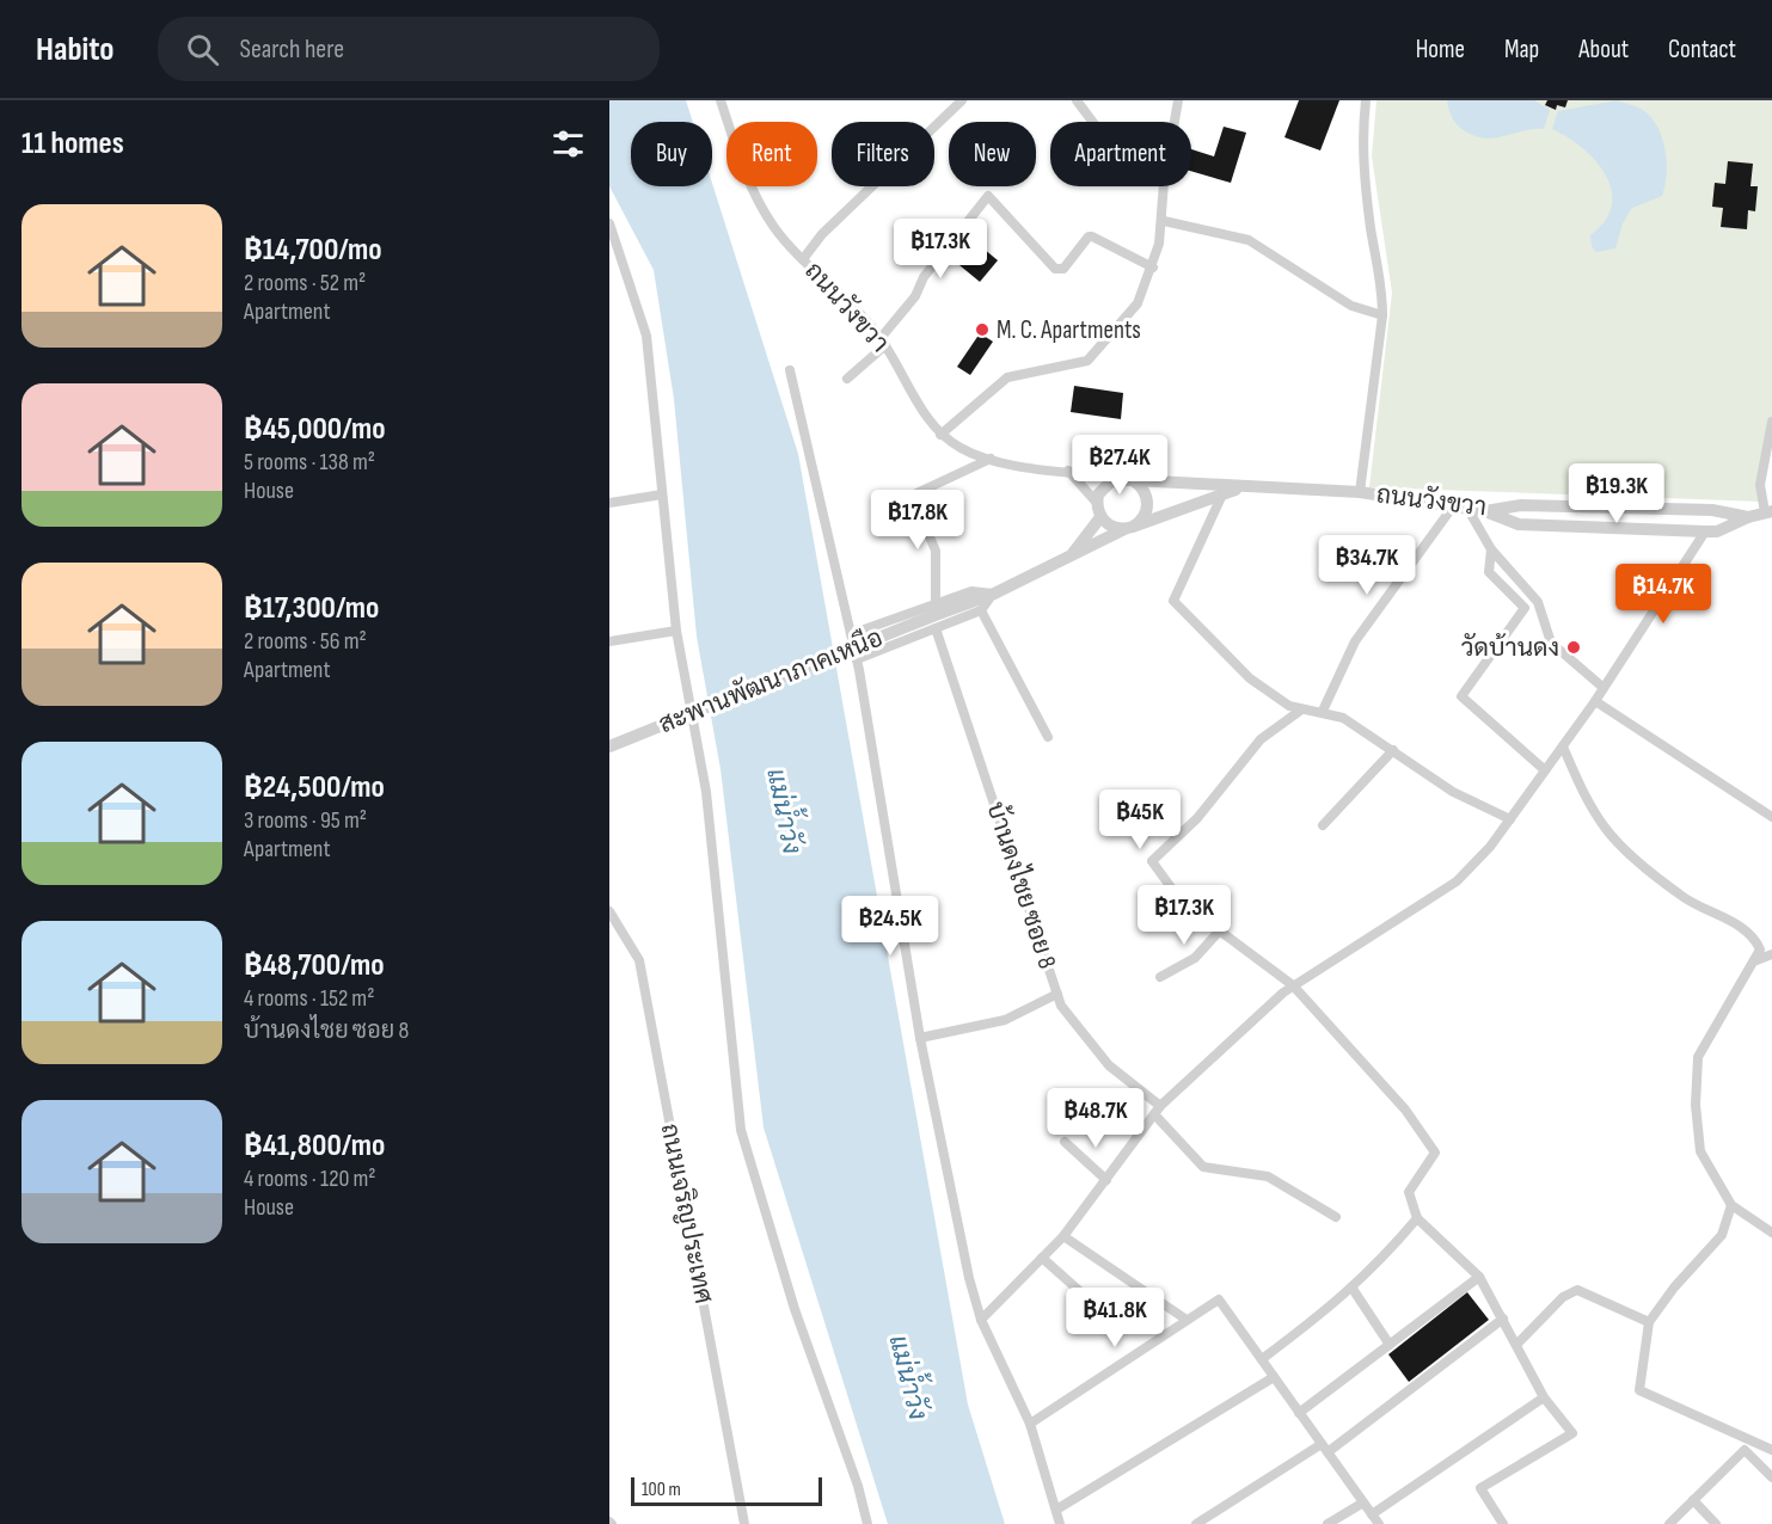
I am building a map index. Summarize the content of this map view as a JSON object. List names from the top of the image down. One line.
{"streets":{"street":["ถนนวังขวา","สะพานพัฒนาภาคเหนือ","บ้านดงไชย ซอย 8","ถนนเจริญประเทศ"]},"crossings":[["ถนนวังขวา","สะพานพัฒนาภาคเหนือ"],["สะพานพัฒนาภาคเหนือ","บ้านดงไชย ซอย 8"]],"water":["แม่น้ำวัง"],"places":["M. C. Apartments","วัดบ้านดง"],"scale_bar":"100 m","page":{"header":"Habito","search":"Search here","nav":["Home","Map","About","Contact"],"heading":"11 homes","chip":["Buy","Rent","Filters","New","Apartment"],"list":[{"name":"฿14,700/mo","note":"2 rooms · 52 m² · Apartment"},{"name":"฿45,000/mo","note":"5 rooms · 138 m² · House"},{"name":"฿17,300/mo","note":"2 rooms · 56 m² · Apartment"},{"name":"฿24,500/mo","note":"3 rooms · 95 m² · Apartment"},{"name":"฿48,700/mo","note":"4 rooms · 152 m² · บ้านดงไชย ซอย 8"},{"name":"฿41,800/mo","note":"4 rooms · 120 m² · House"}],"price":["฿17.3K","฿27.4K","฿19.3K","฿17.8K","฿34.7K","฿14.7K","฿45K","฿17.3K","฿24.5K","฿48.7K","฿41.8K"],"scale":"100 m"}}
